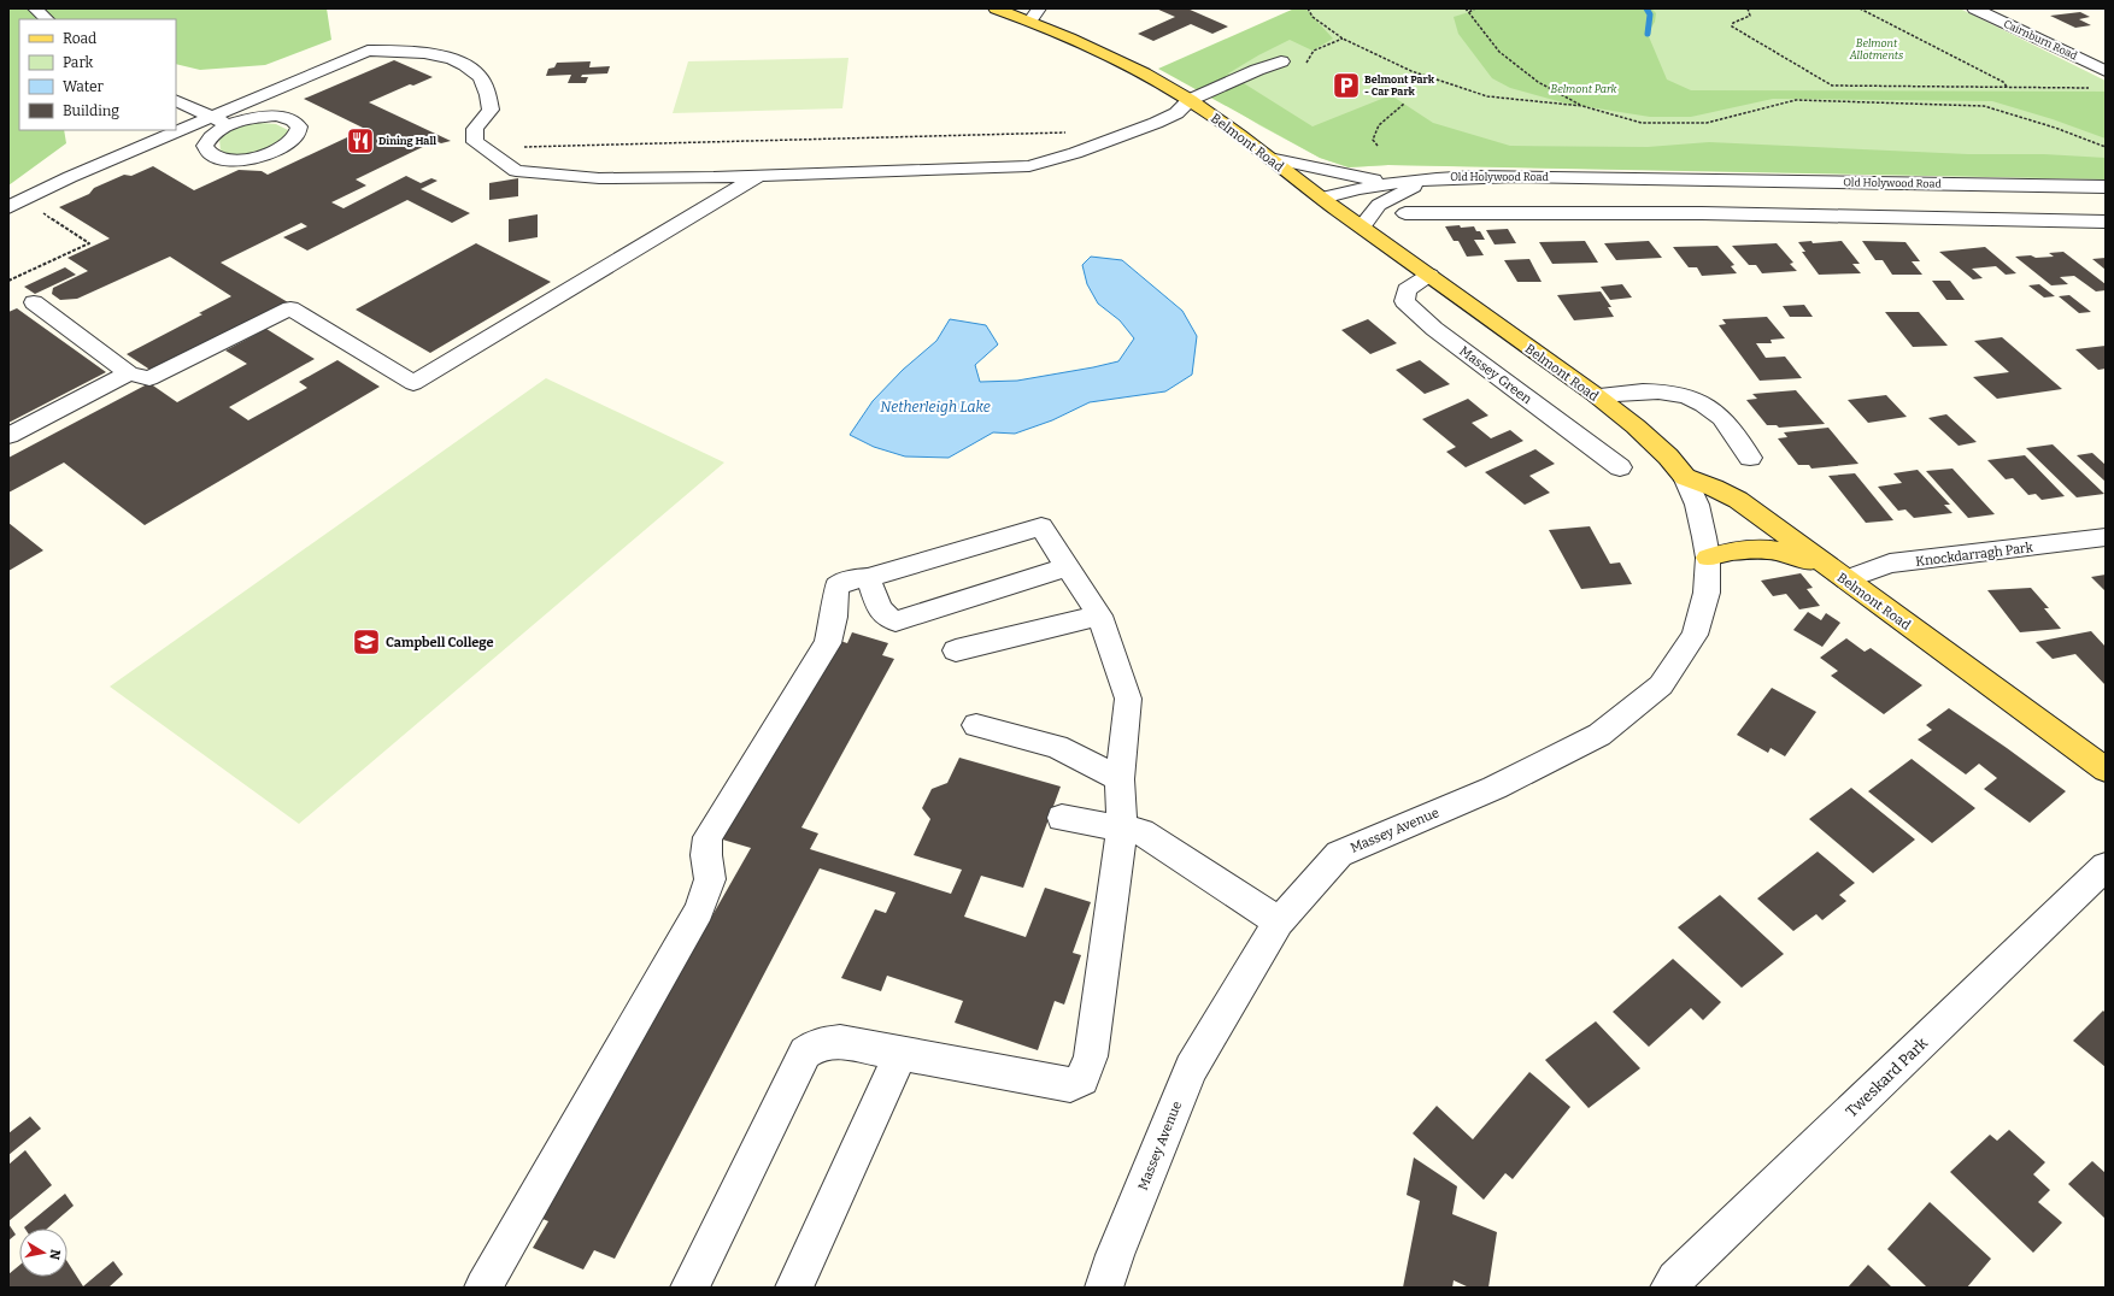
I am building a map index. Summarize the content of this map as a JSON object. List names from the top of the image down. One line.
{"streets":{"main road":["Belmont Road"],"street":["Cairnburn Road","Old Holywood Road","Massey Green","Knockdarragh Park","Massey Avenue","Tweskard Park"]},"crossings":[["Belmont Road","Old Holywood Road"],["Belmont Road","Massey Green"],["Belmont Road","Knockdarragh Park"],["Belmont Road","Massey Avenue"]],"water":["Netherleigh Lake"],"parks":["Belmont Allotments","Belmont Park"],"places":{"parking":["Belmont Park - Car Park"],"restaurant":["Dining Hall"],"school or university":["Campbell College"]},"legend":["Road","Park","Water","Building"],"north":"right"}
